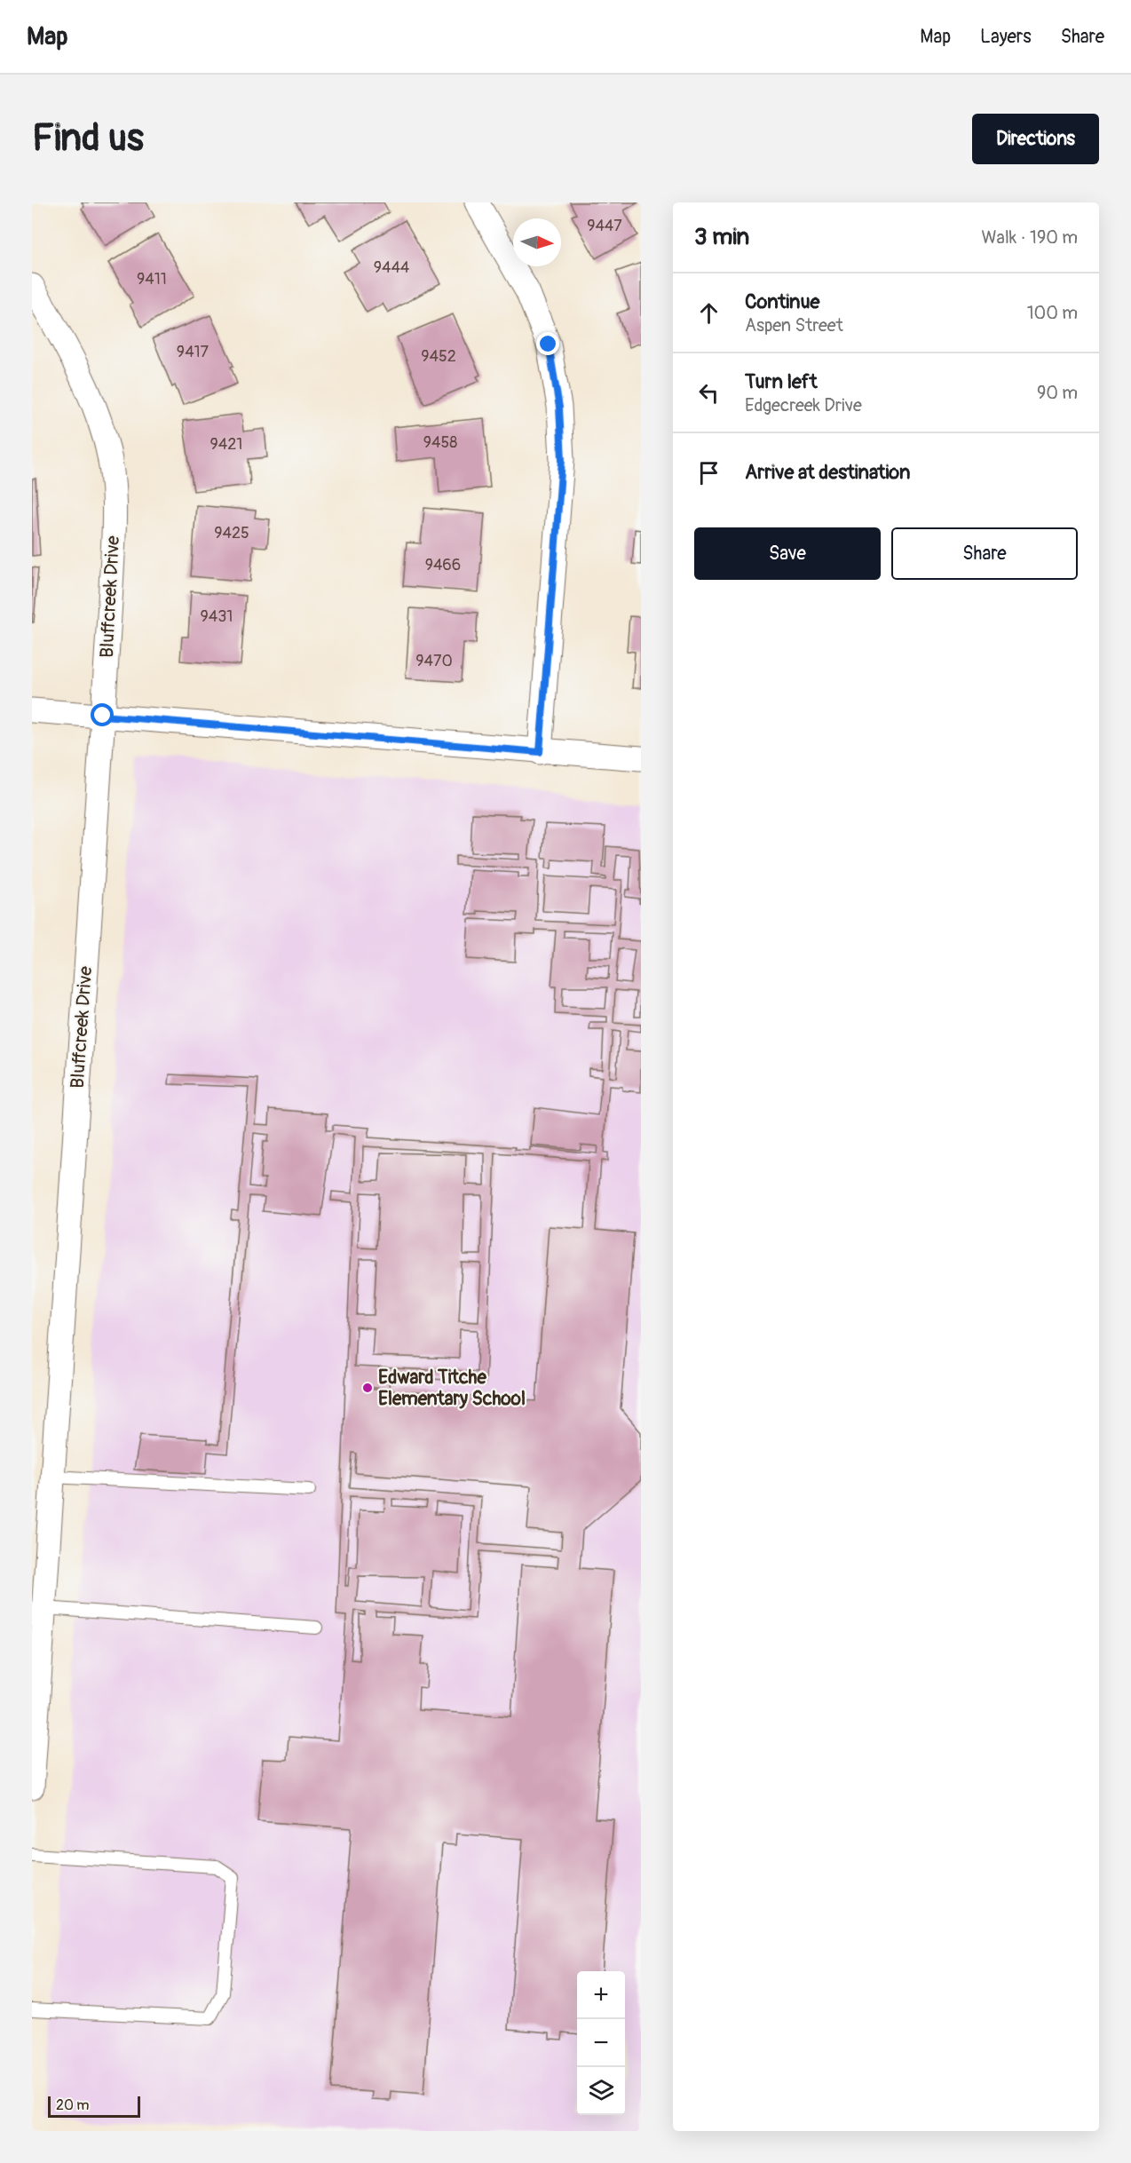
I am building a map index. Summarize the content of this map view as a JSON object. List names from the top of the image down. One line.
{"streets":{"street":["Bluffcreek Drive"]},"places":["Edward Titche Elementary School"],"house_numbers":["9447","9444","9411","9417","9452","9458","9421","9425","9466","9431","9470"],"scale_bar":"20 m","north":"right","page":{"header":"Map","nav":["Map","Layers","Share"],"buttons":["Directions",["Save","Share"]],"title":"Find us","heading":["3 min","Walk · 190 m"],"list":[["Continue","Aspen Street","100 m"],["Turn left","Edgecreek Drive","90 m"],"Arrive at destination"],"map_buttons":["+","−"],"scale":"20 m"}}
